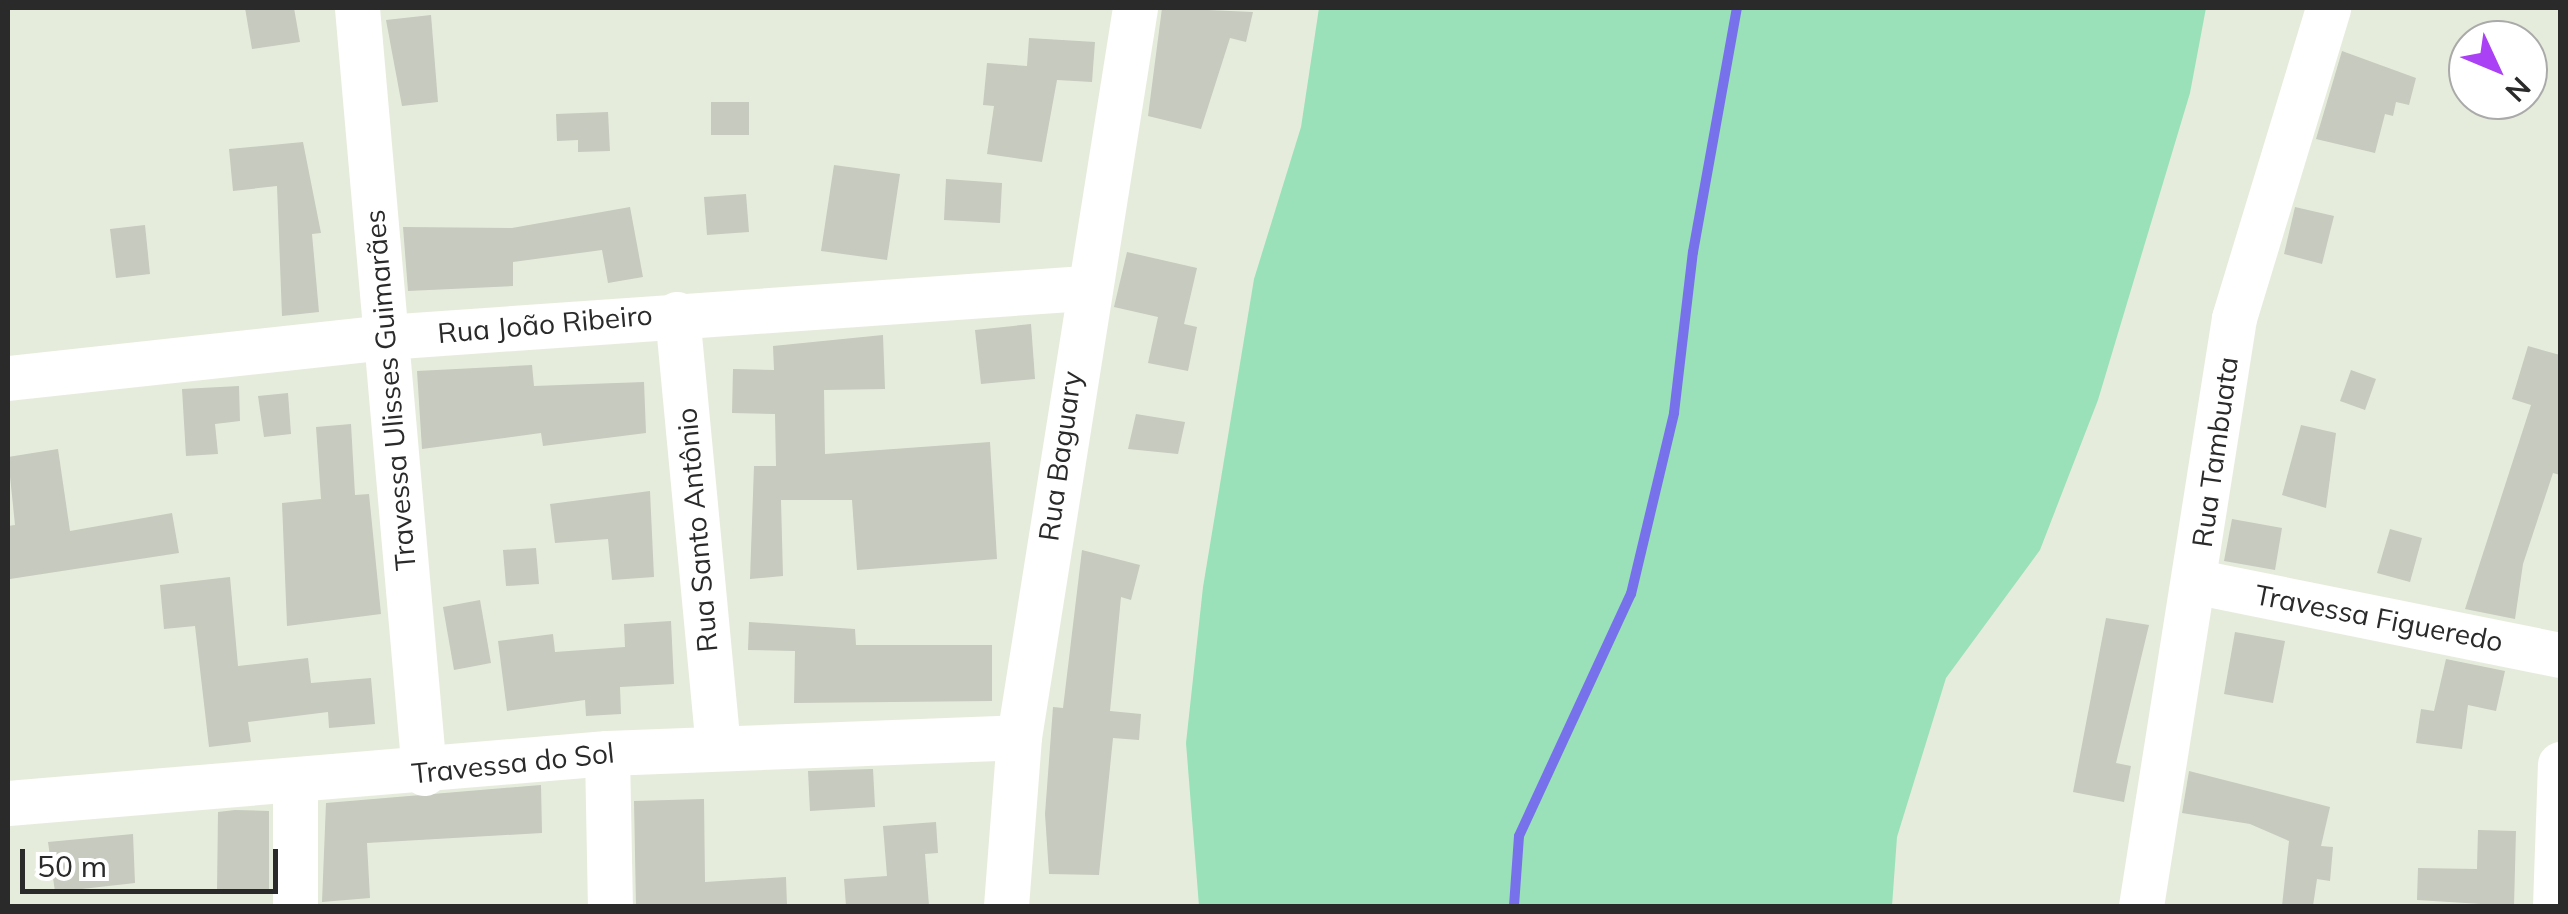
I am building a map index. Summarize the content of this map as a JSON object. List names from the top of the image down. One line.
{"streets":{"street":["Rua João Ribeiro","Travessa Ulisses Guimarães","Rua Tambuata","Rua Baguary","Rua Santo Antônio","Travessa Figueredo","Travessa do Sol"]},"crossings":[["Rua João Ribeiro","Travessa Ulisses Guimarães"],["Rua João Ribeiro","Rua Baguary"],["Rua João Ribeiro","Rua Santo Antônio"],["Travessa Ulisses Guimarães","Travessa do Sol"],["Rua Tambuata","Travessa Figueredo"],["Rua Baguary","Travessa do Sol"],["Rua Santo Antônio","Travessa do Sol"]],"scale_bar":"50 m","north":"bottom right"}
